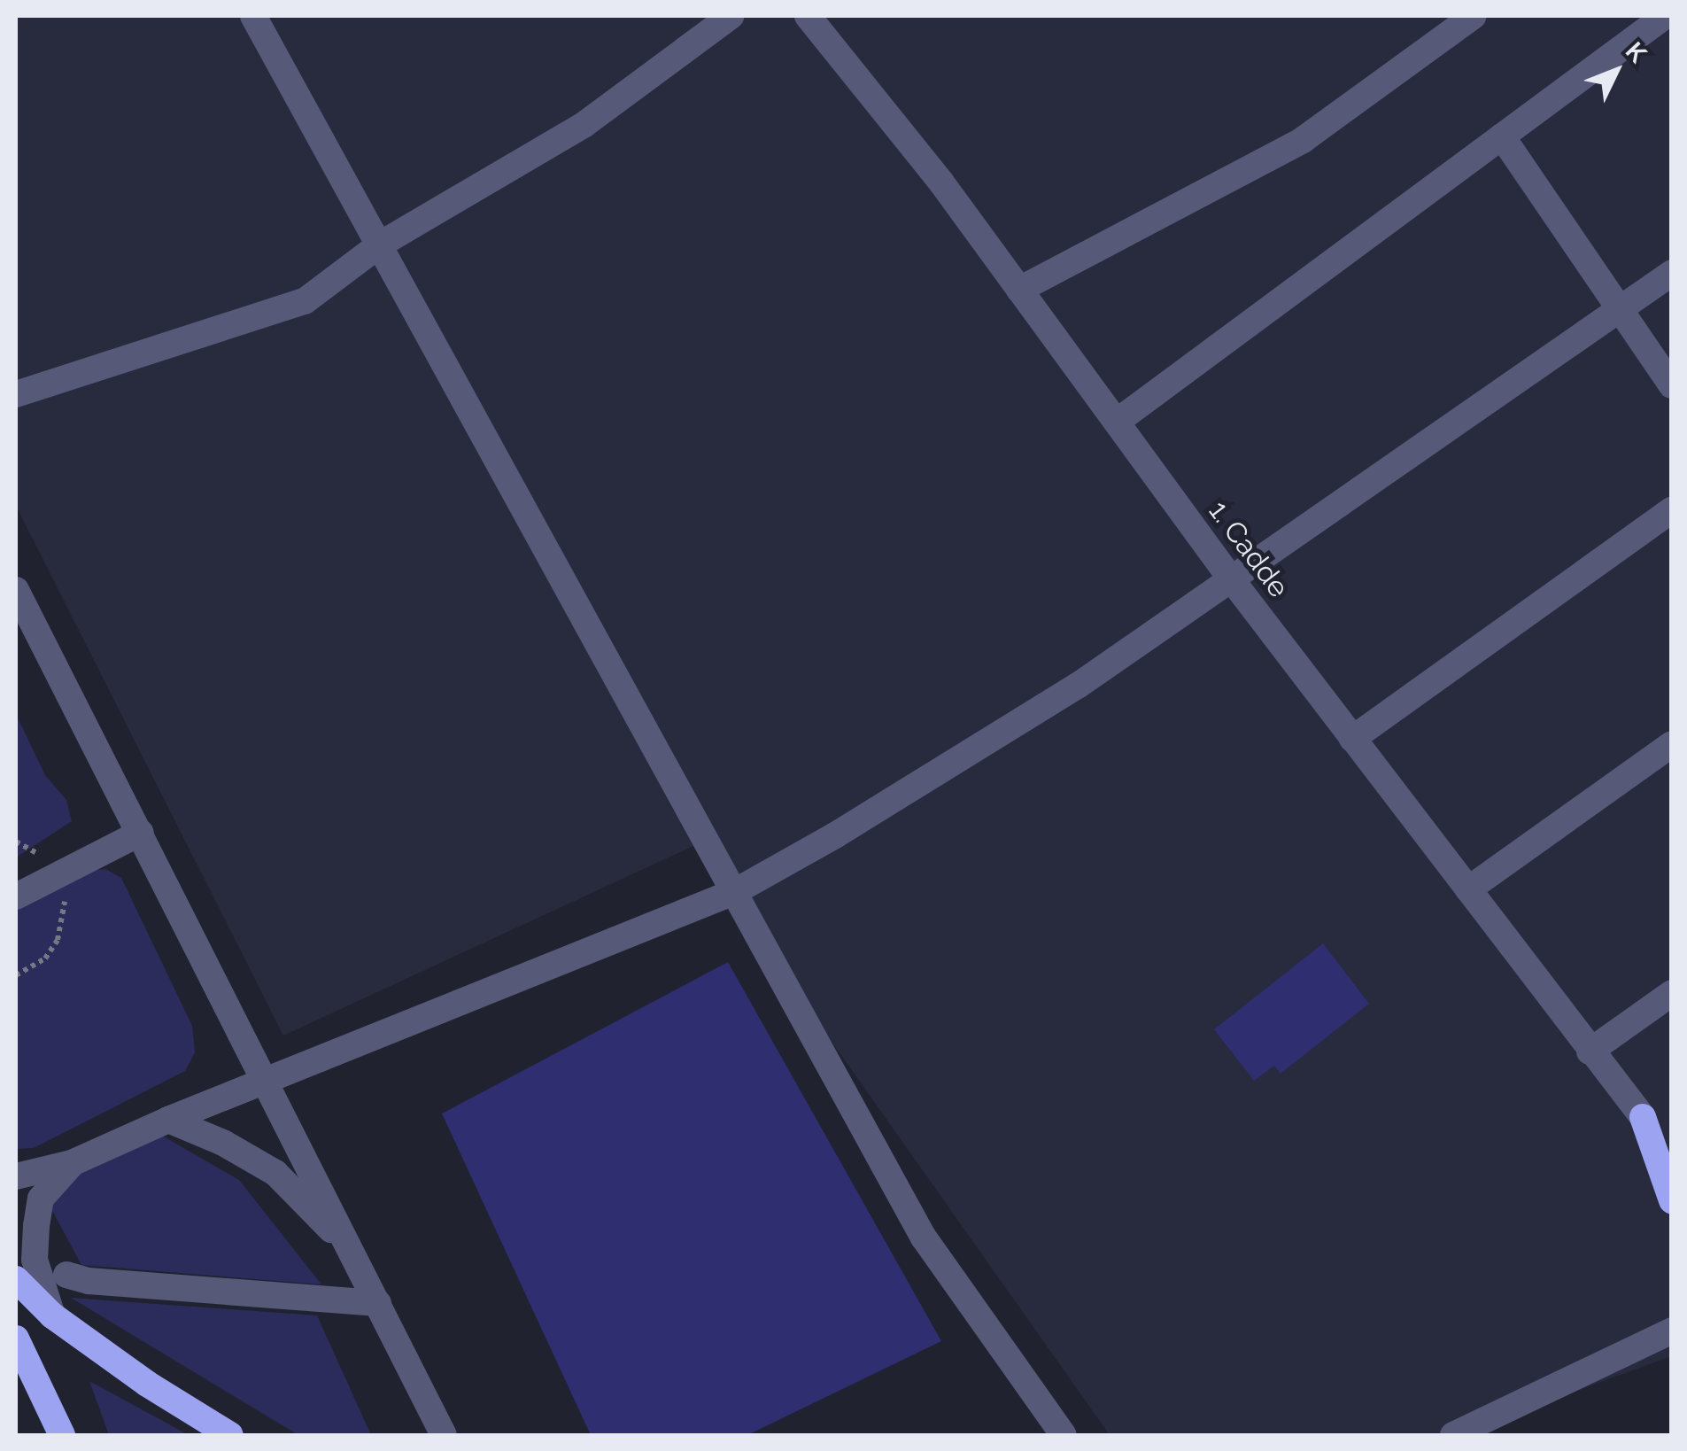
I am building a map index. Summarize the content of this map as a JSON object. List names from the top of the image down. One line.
{"streets":{"street":["1. Cadde"]},"north":"top right"}
